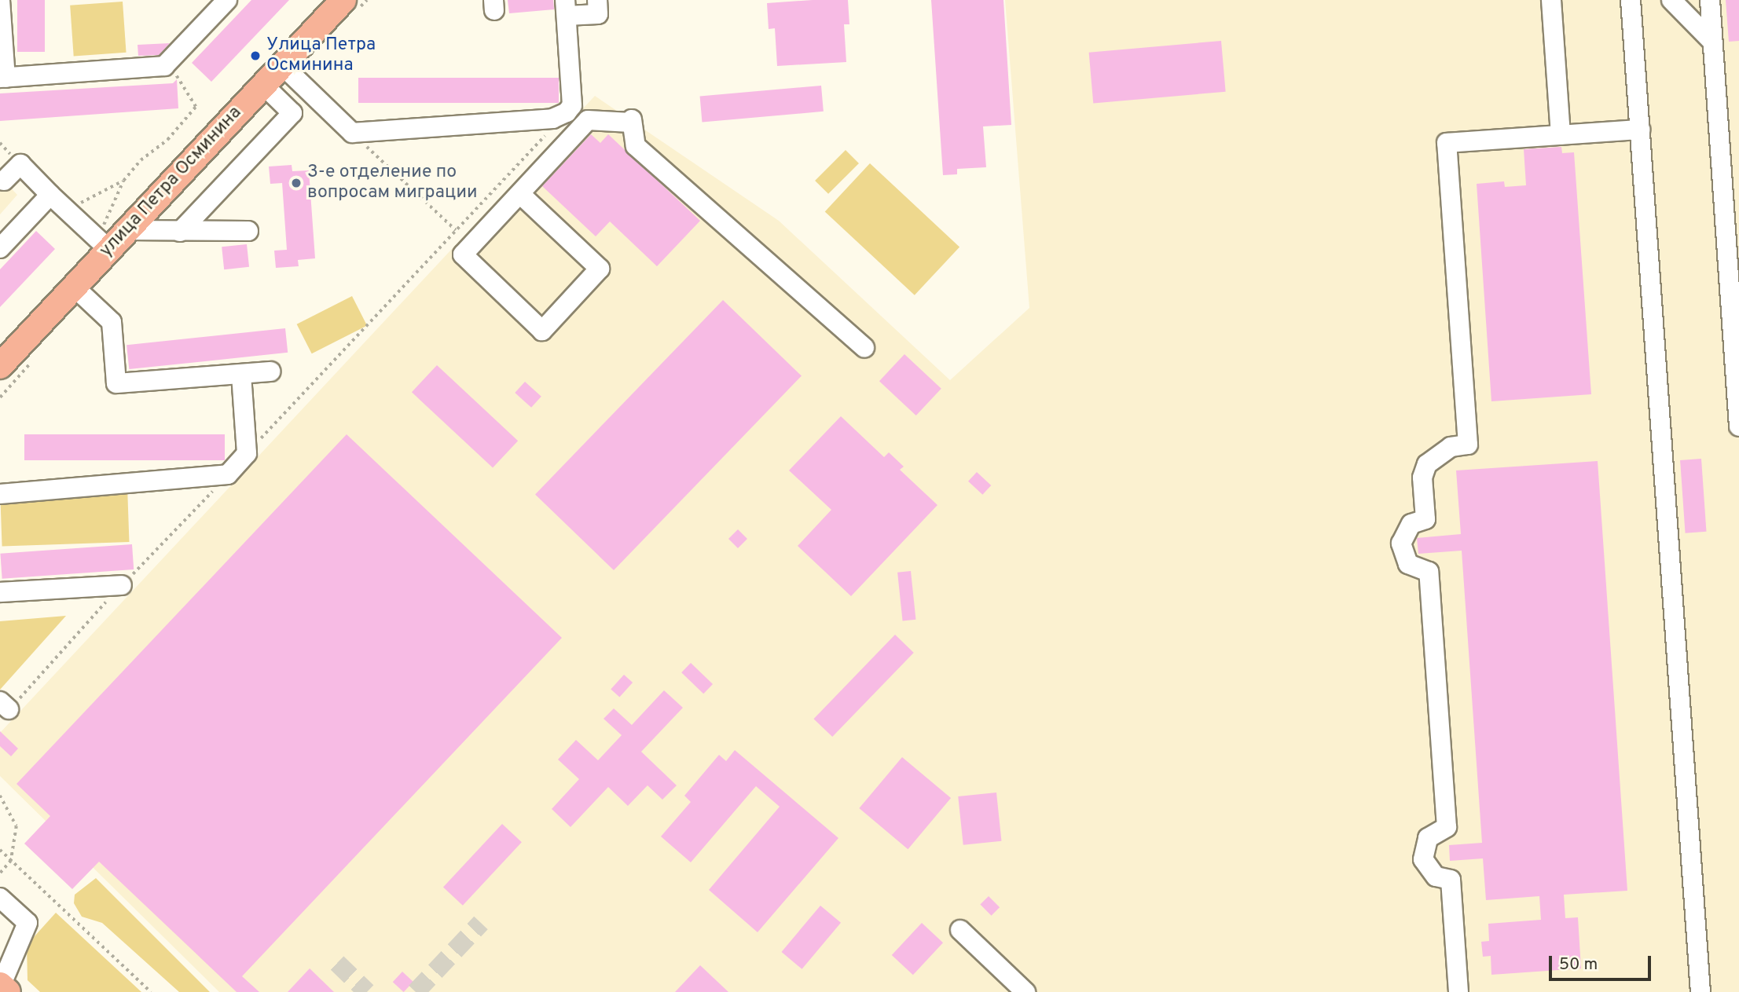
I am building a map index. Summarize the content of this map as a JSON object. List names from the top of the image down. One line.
{"streets":{"main road":["улица Петра Осминина"]},"places":["Улица Петра Осминина","3-е отделение по вопросам миграции"],"scale_bar":"50 m"}
